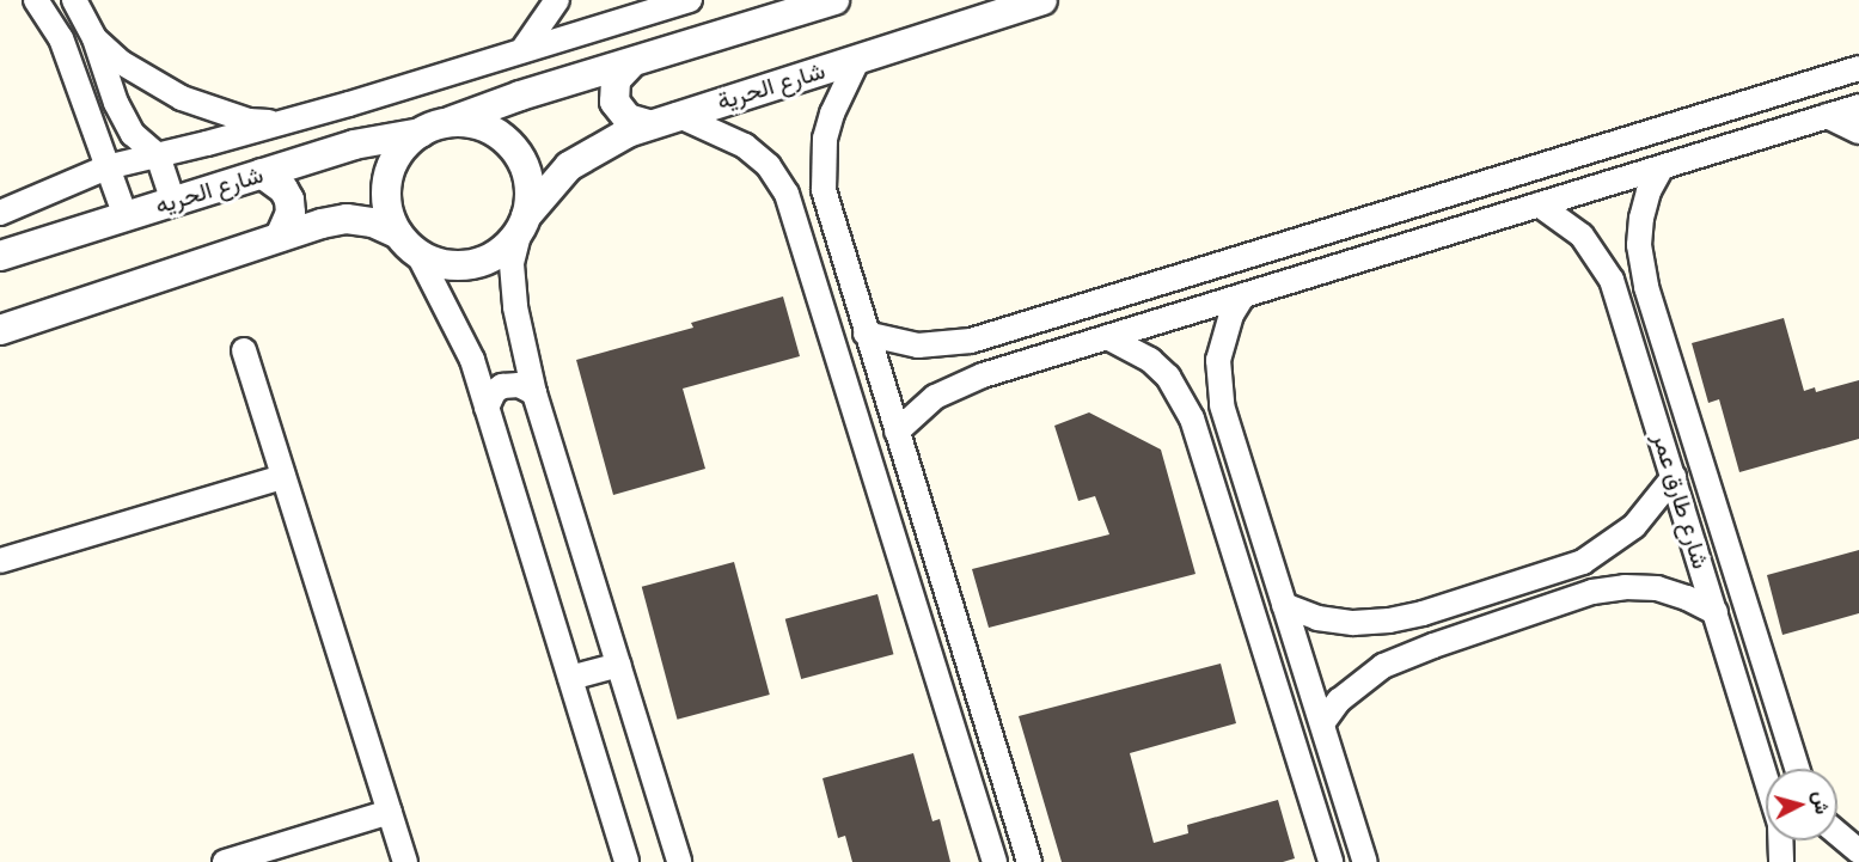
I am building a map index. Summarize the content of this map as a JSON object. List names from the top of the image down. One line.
{"streets":{"street":["شارع الحرية","شارع الحريه","شارع طارق عمر"]},"crossings":[["شارع الحرية","شارع الحريه"]],"north":"right"}
